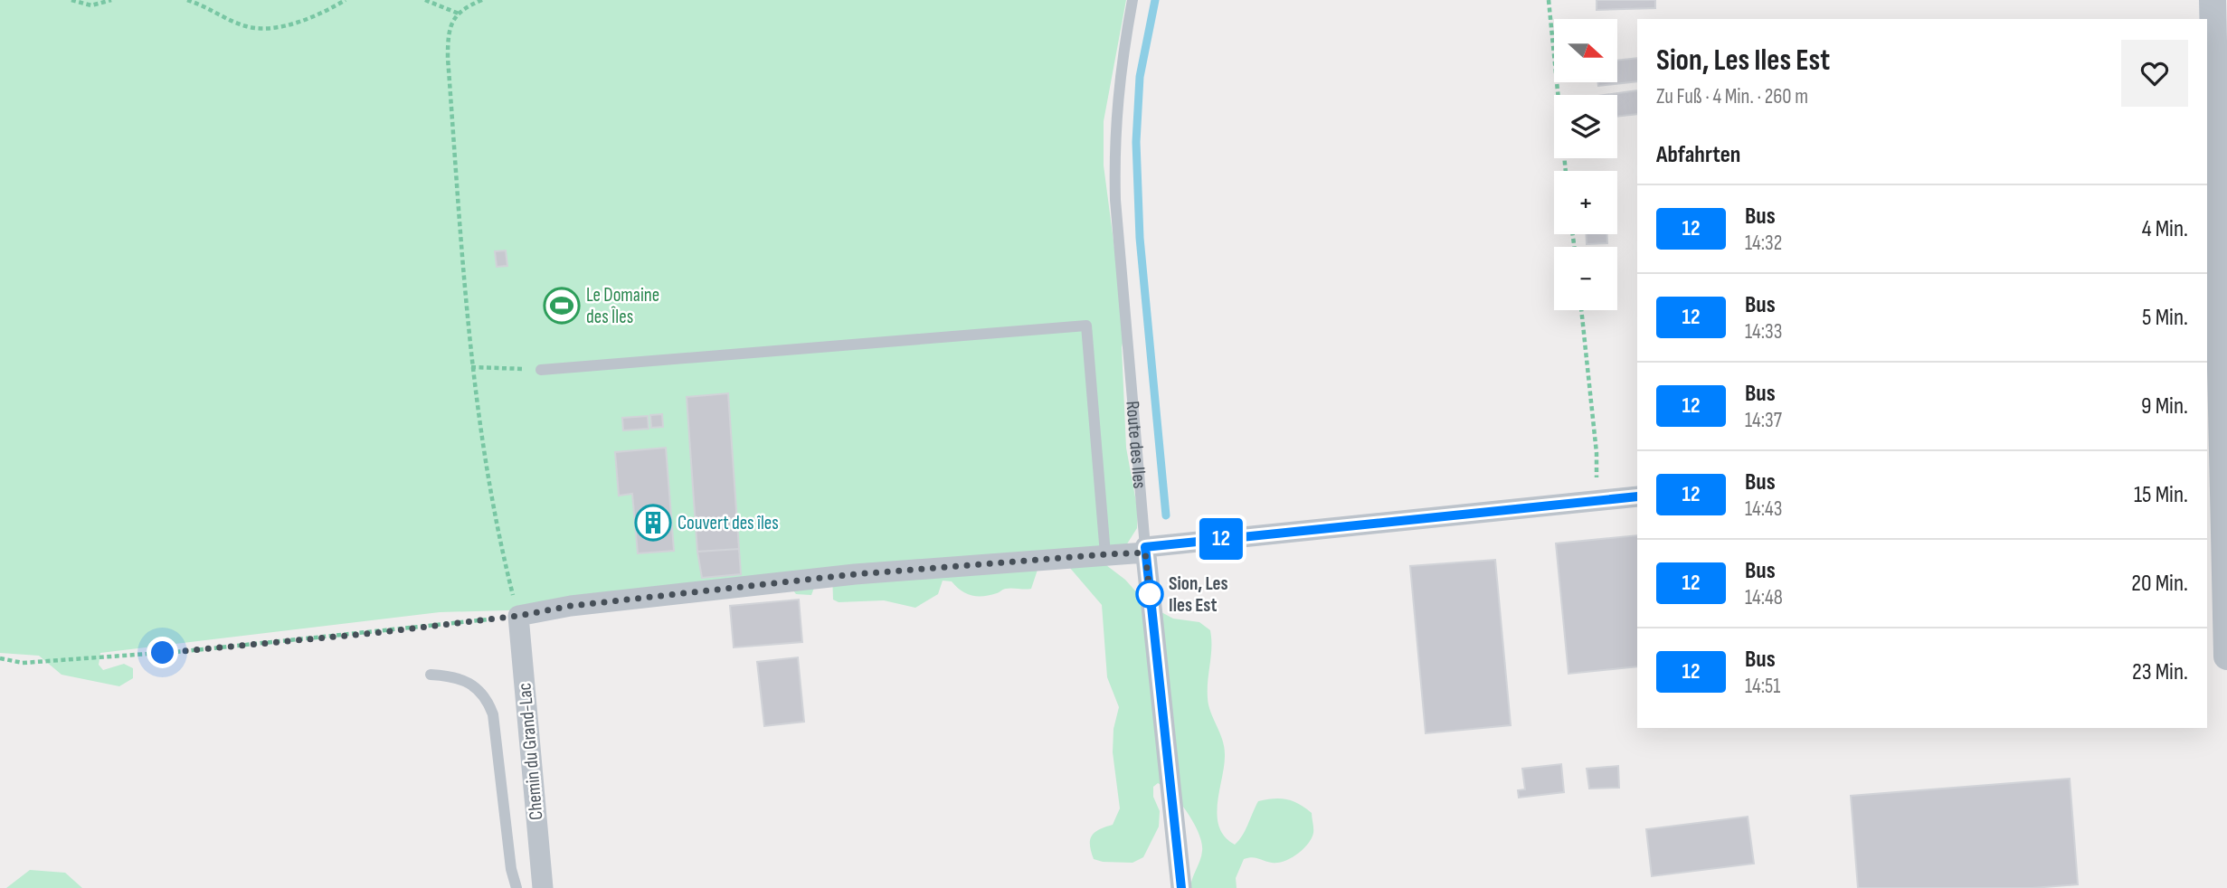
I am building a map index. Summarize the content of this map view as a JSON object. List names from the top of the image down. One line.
{"streets":{"street":["Route des Iles","Chemin du Grand-Lac"]},"places":{"sports":["Le Domaine des Îles"],"building":["Couvert des îles"],"other":["Sion, Les Iles Est"]},"lines":["bus line 12"],"north":"right","page":{"on_map":"12","map_buttons":["+","−"],"heading":[["Sion, Les Iles Est","Zu Fuß · 4 Min. · 260 m"],"Abfahrten"],"list":[{"mark":"12","name":"Bus","note":"14:32","value":"4 Min."},{"mark":"12","name":"Bus","note":"14:33","value":"5 Min."},{"mark":"12","name":"Bus","note":"14:37","value":"9 Min."},{"mark":"12","name":"Bus","note":"14:43","value":"15 Min."},{"mark":"12","name":"Bus","note":"14:48","value":"20 Min."},{"mark":"12","name":"Bus","note":"14:51","value":"23 Min."}]}}
